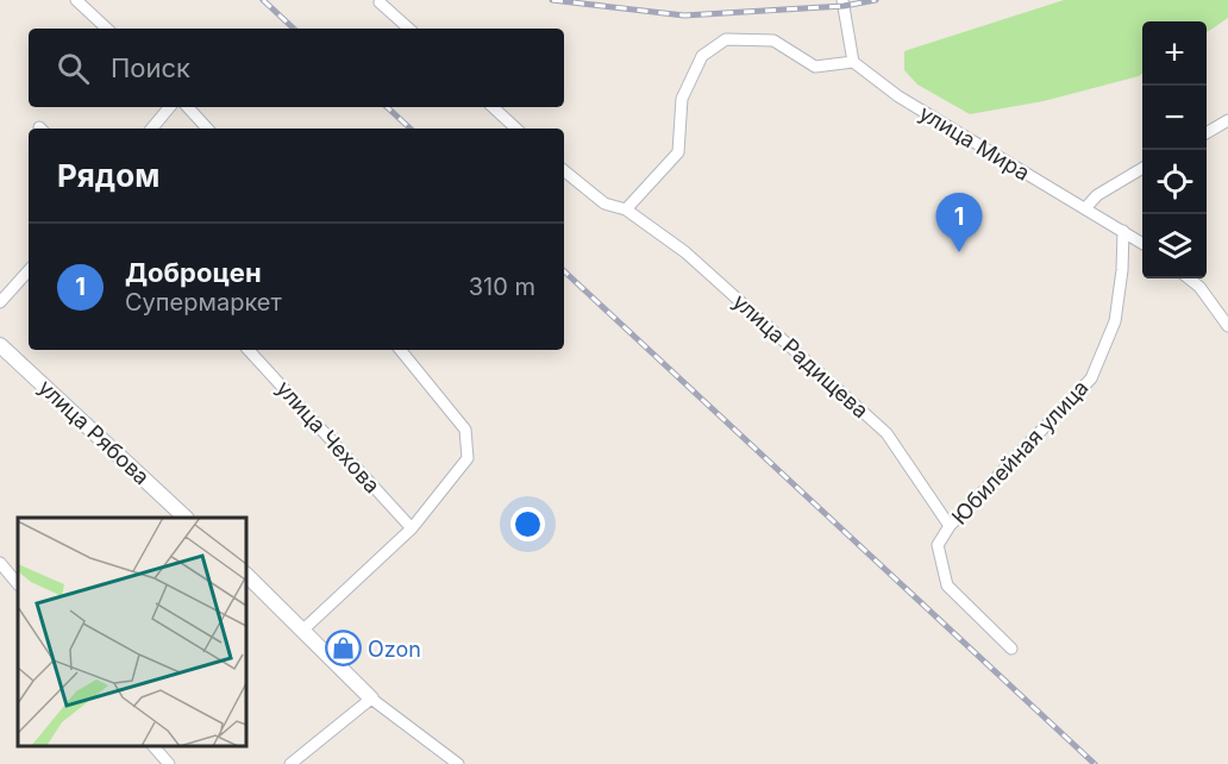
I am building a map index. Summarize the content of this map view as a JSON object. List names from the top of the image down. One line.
{"streets":{"street":["улица Мира","улица Радищева","улица Рябова","улица Чехова","Юбилейная улица"]},"crossings":[["улица Мира","Юбилейная улица"],["улица Радищева","Юбилейная улица"]],"places":{"shop":["Ozon"]},"page":{"map_buttons":["+","−"],"search":"Поиск","heading":"Рядом","pins":"1","list":[{"mark":"1","name":"Доброцен","note":"Супермаркет","value":"310 m"}]}}
